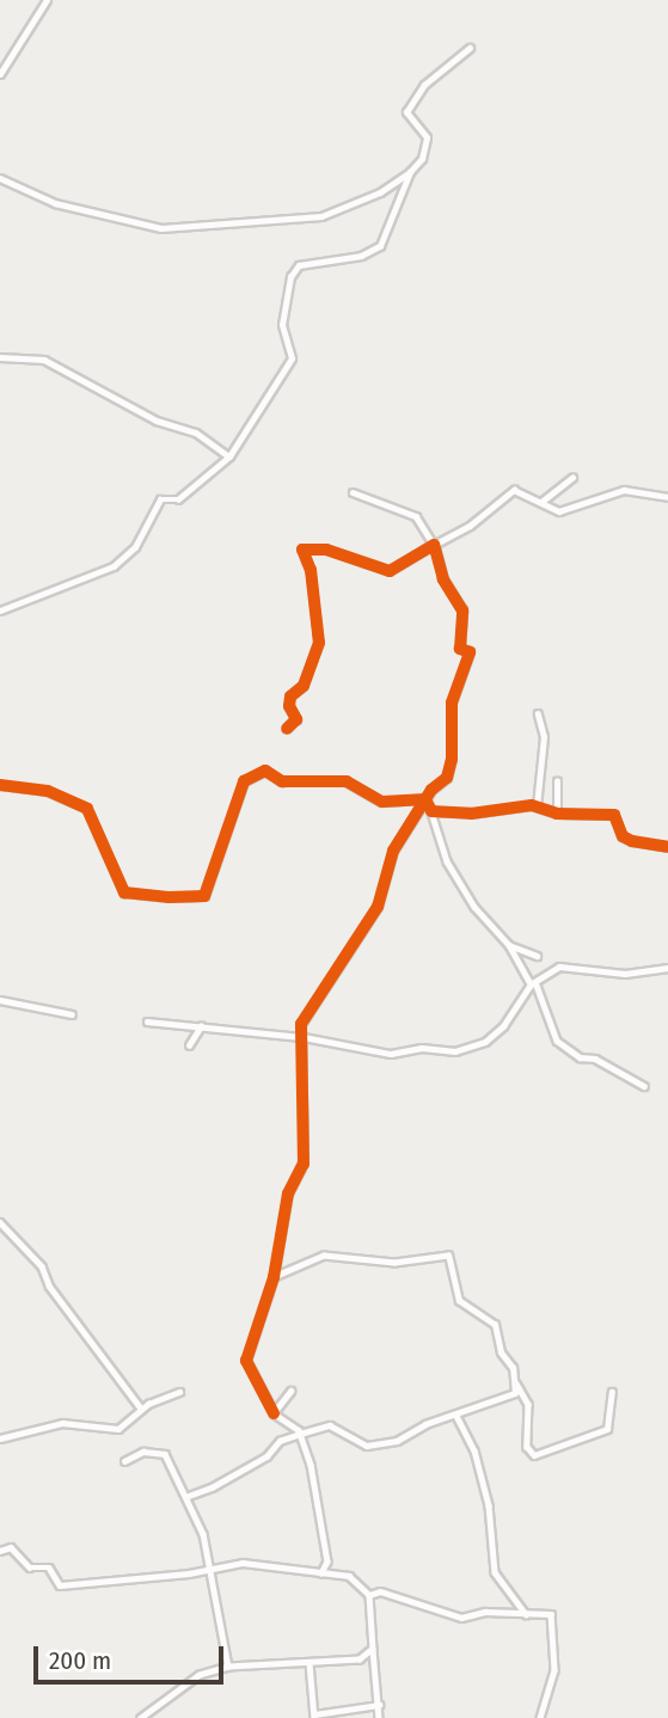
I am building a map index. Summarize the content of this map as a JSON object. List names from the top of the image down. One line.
{"scale_bar":"200 m"}
